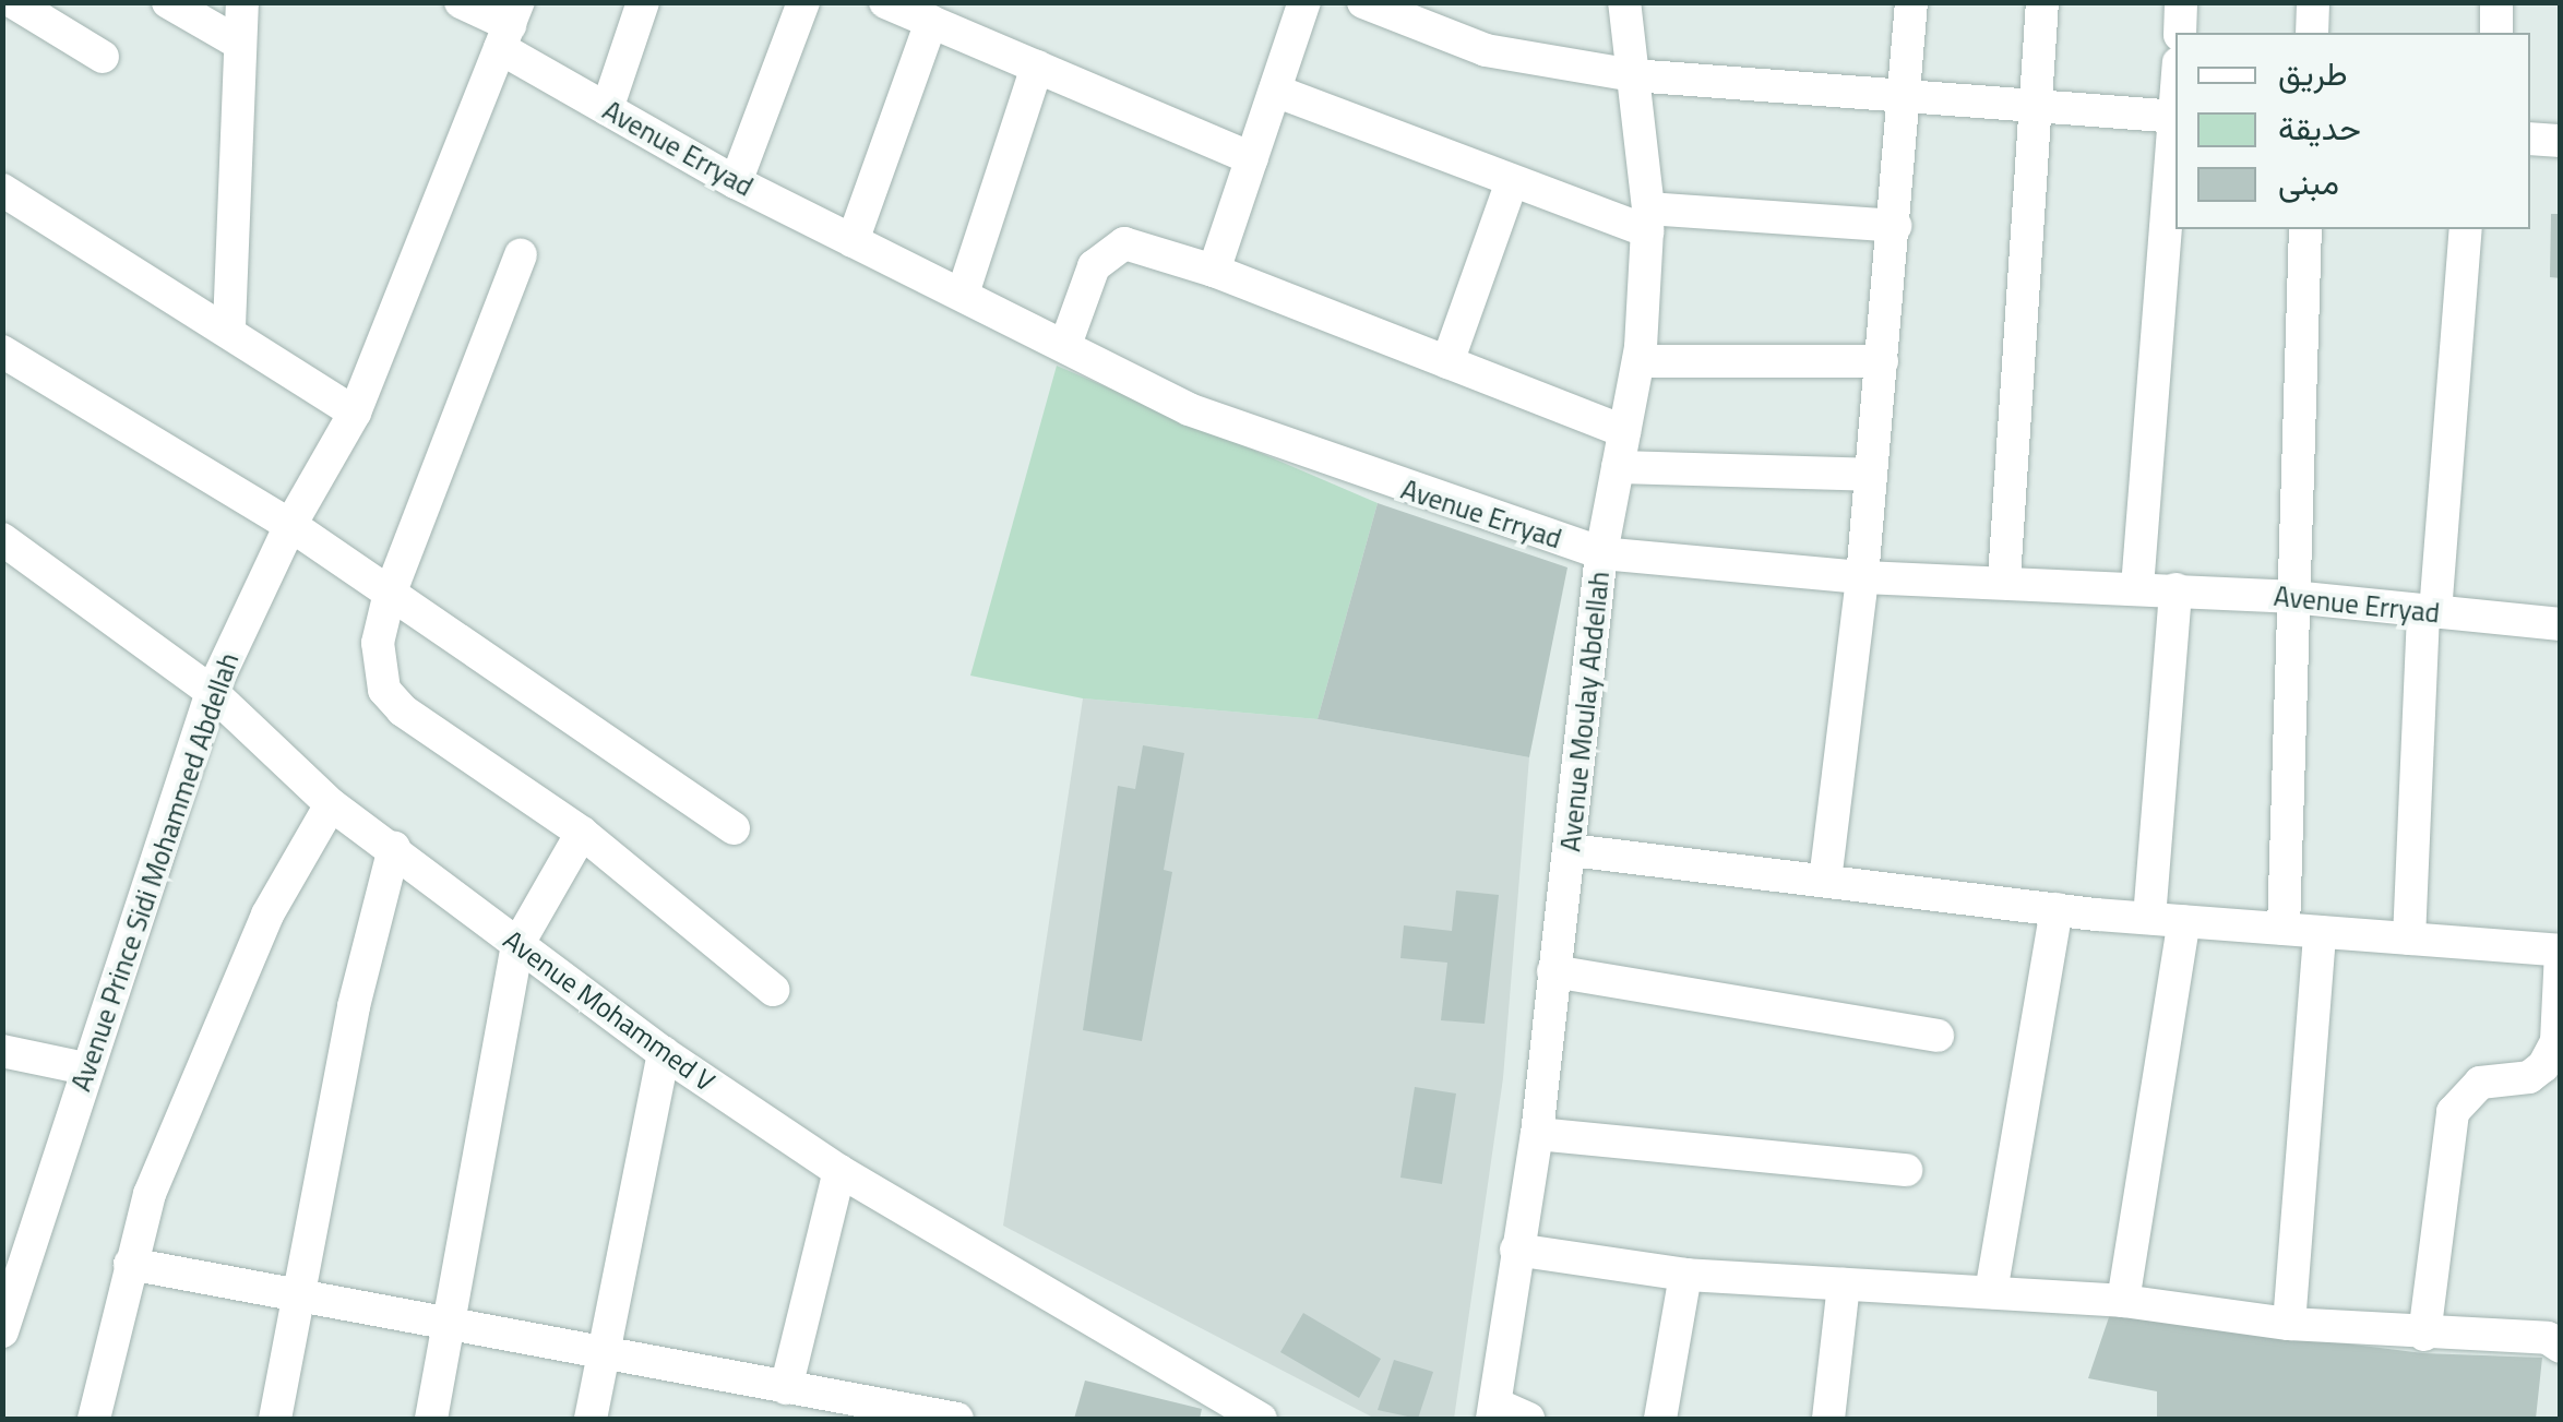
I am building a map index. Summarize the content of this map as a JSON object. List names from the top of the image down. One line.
{"streets":{"street":["Avenue Erryad","Avenue Moulay Abdellah","Avenue Prince Sidi Mohammed Abdellah","Avenue Mohammed V"]},"crossings":[["Avenue Erryad","Avenue Moulay Abdellah"],["Avenue Erryad","Avenue Prince Sidi Mohammed Abdellah"],["Avenue Prince Sidi Mohammed Abdellah","Avenue Mohammed V"]],"legend":["طريق","حديقة","مبنى"]}
